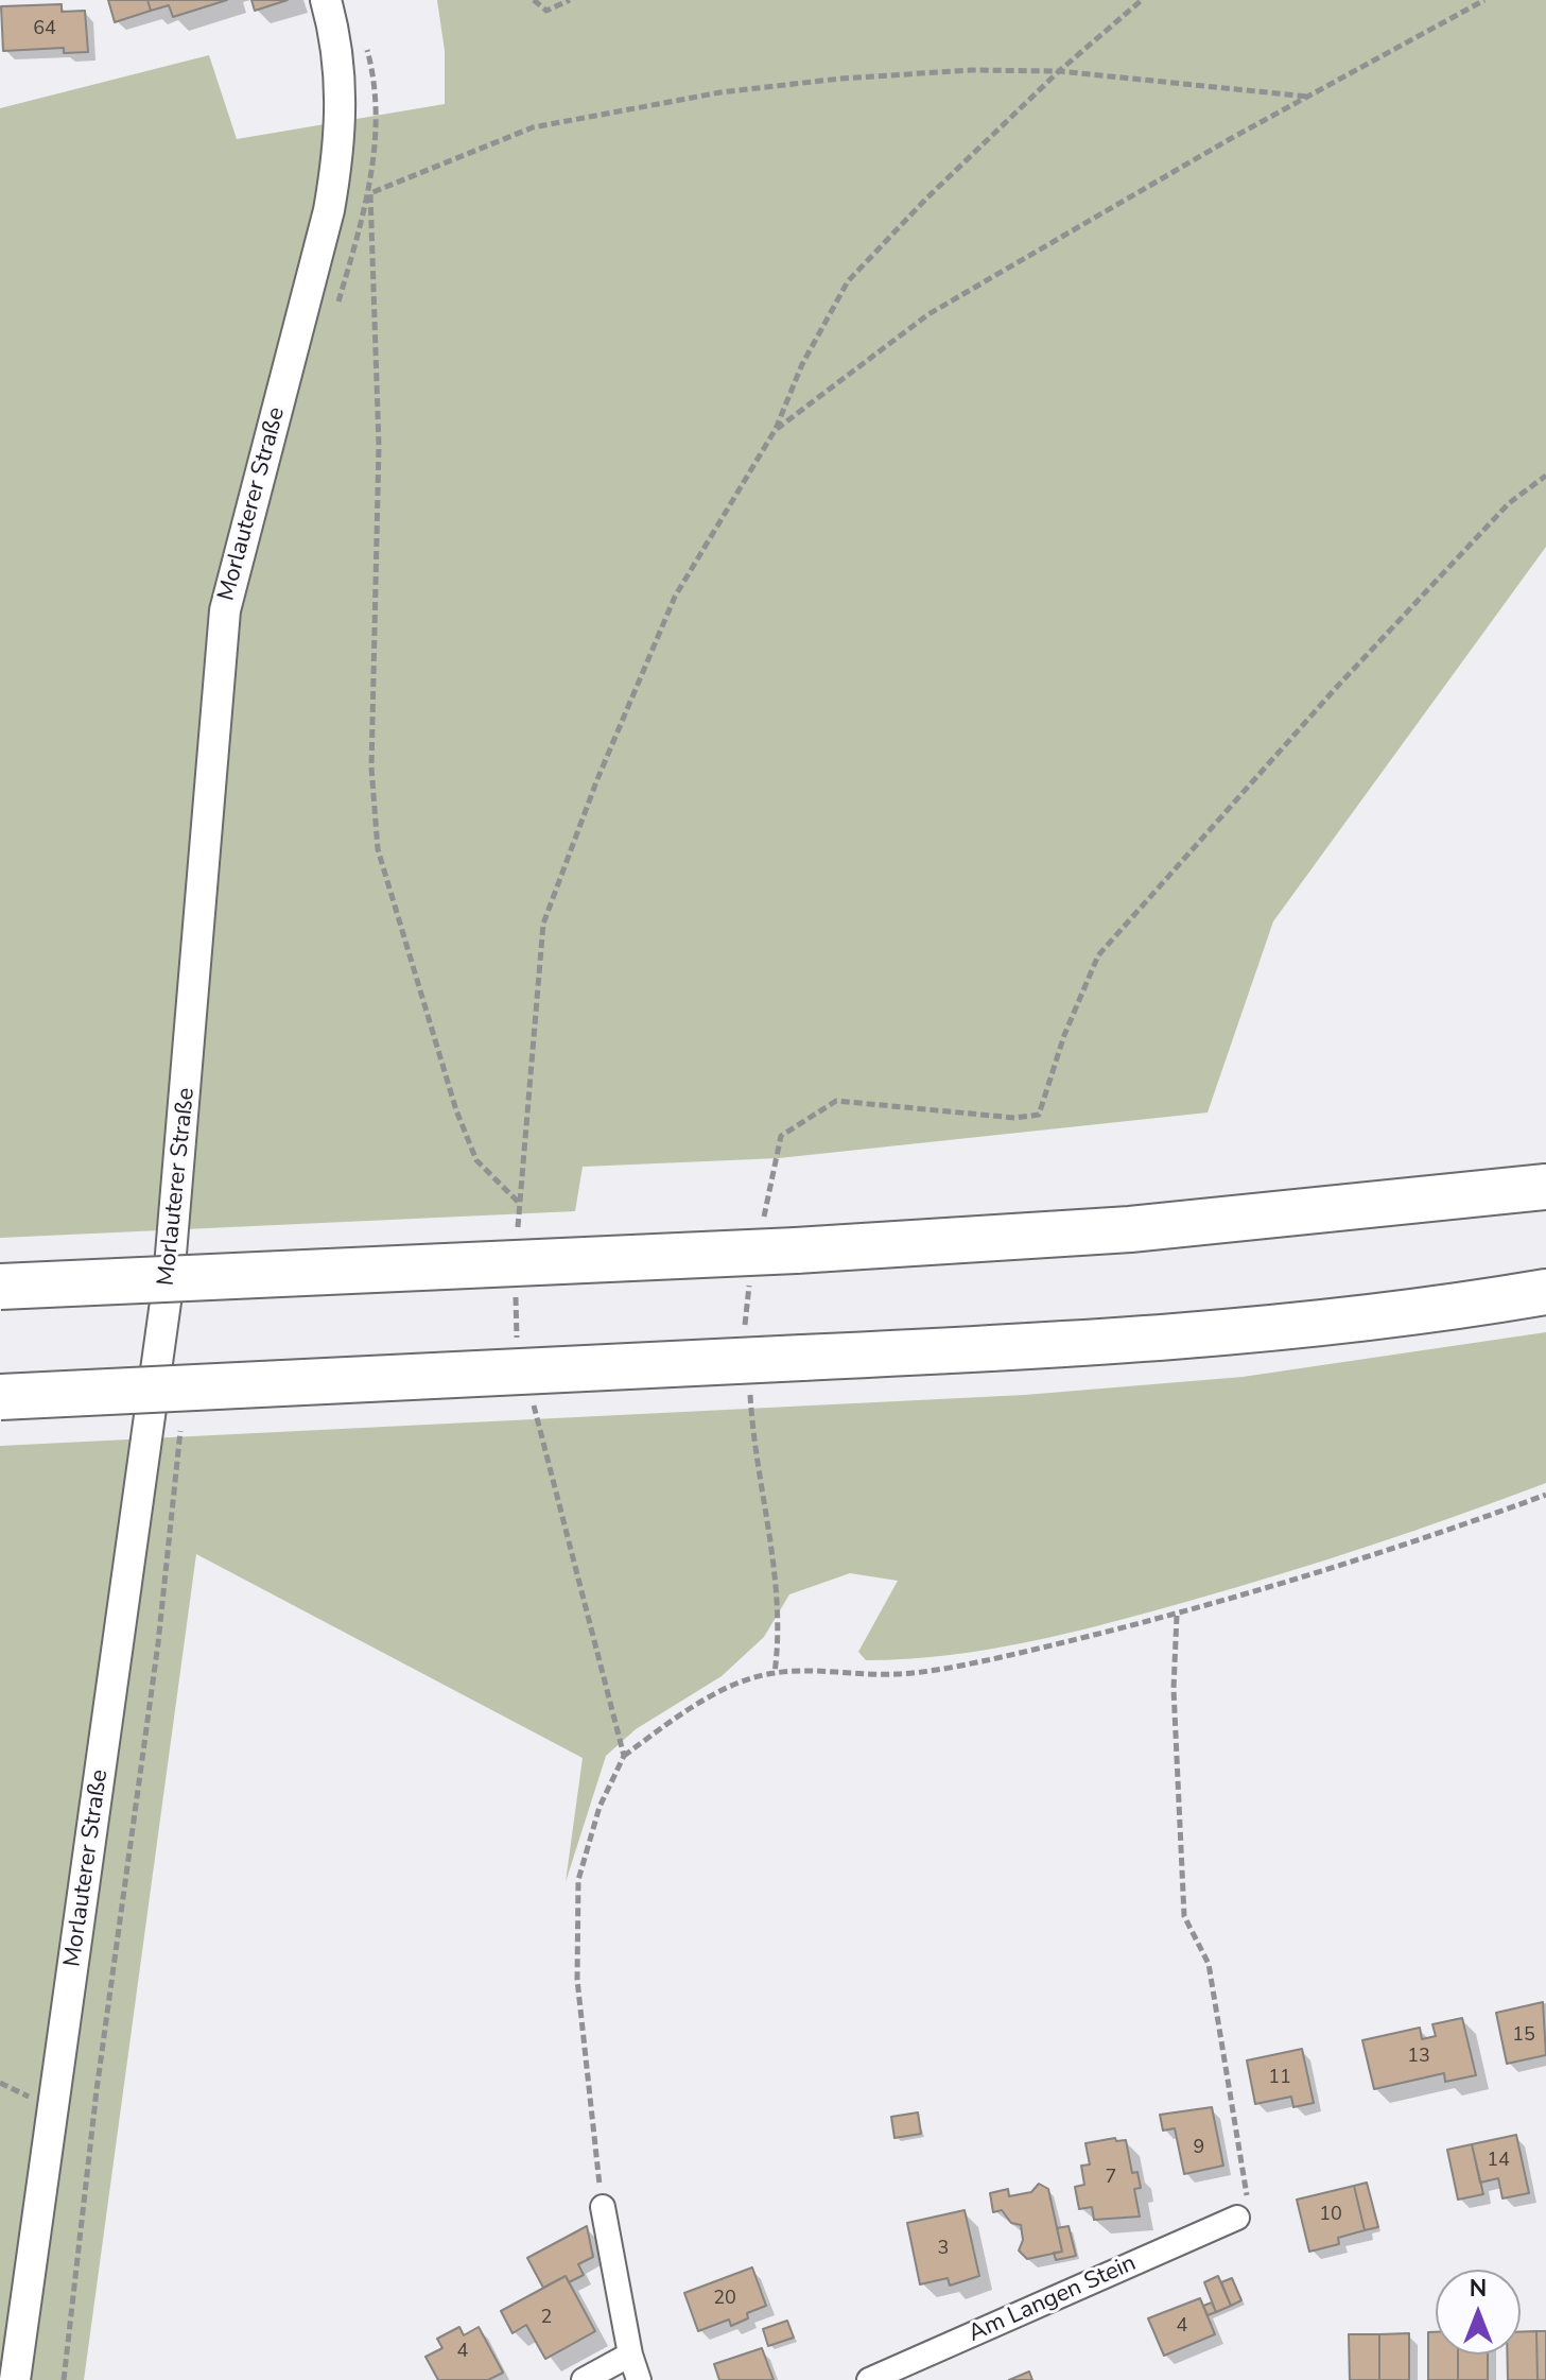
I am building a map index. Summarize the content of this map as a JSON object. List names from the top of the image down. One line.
{"streets":{"street":["Morlauterer Straße","Am Langen Stein"]},"house_numbers":["64","15","13","11","9","14","7","10","3","20","2","4","4"],"north":"top"}
